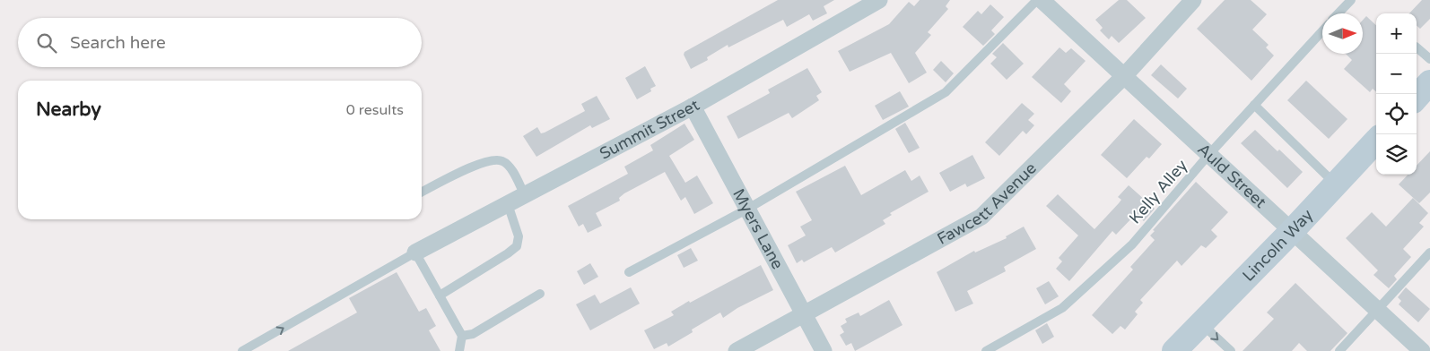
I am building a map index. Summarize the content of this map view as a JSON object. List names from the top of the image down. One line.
{"streets":{"main road":["Lincoln Way"],"street":["Summit Street","Auld Street","Fawcett Avenue","Myers Lane"],"lane":["Kelly Alley"]},"crossings":[["Summit Street","Myers Lane"],["Auld Street","Kelly Alley"],["Auld Street","Fawcett Avenue"],["Auld Street","Lincoln Way"],["Fawcett Avenue","Myers Lane"]],"north":"right","page":{"map_buttons":["+","−"],"search":"Search here","heading":["Nearby","0 results"]}}
